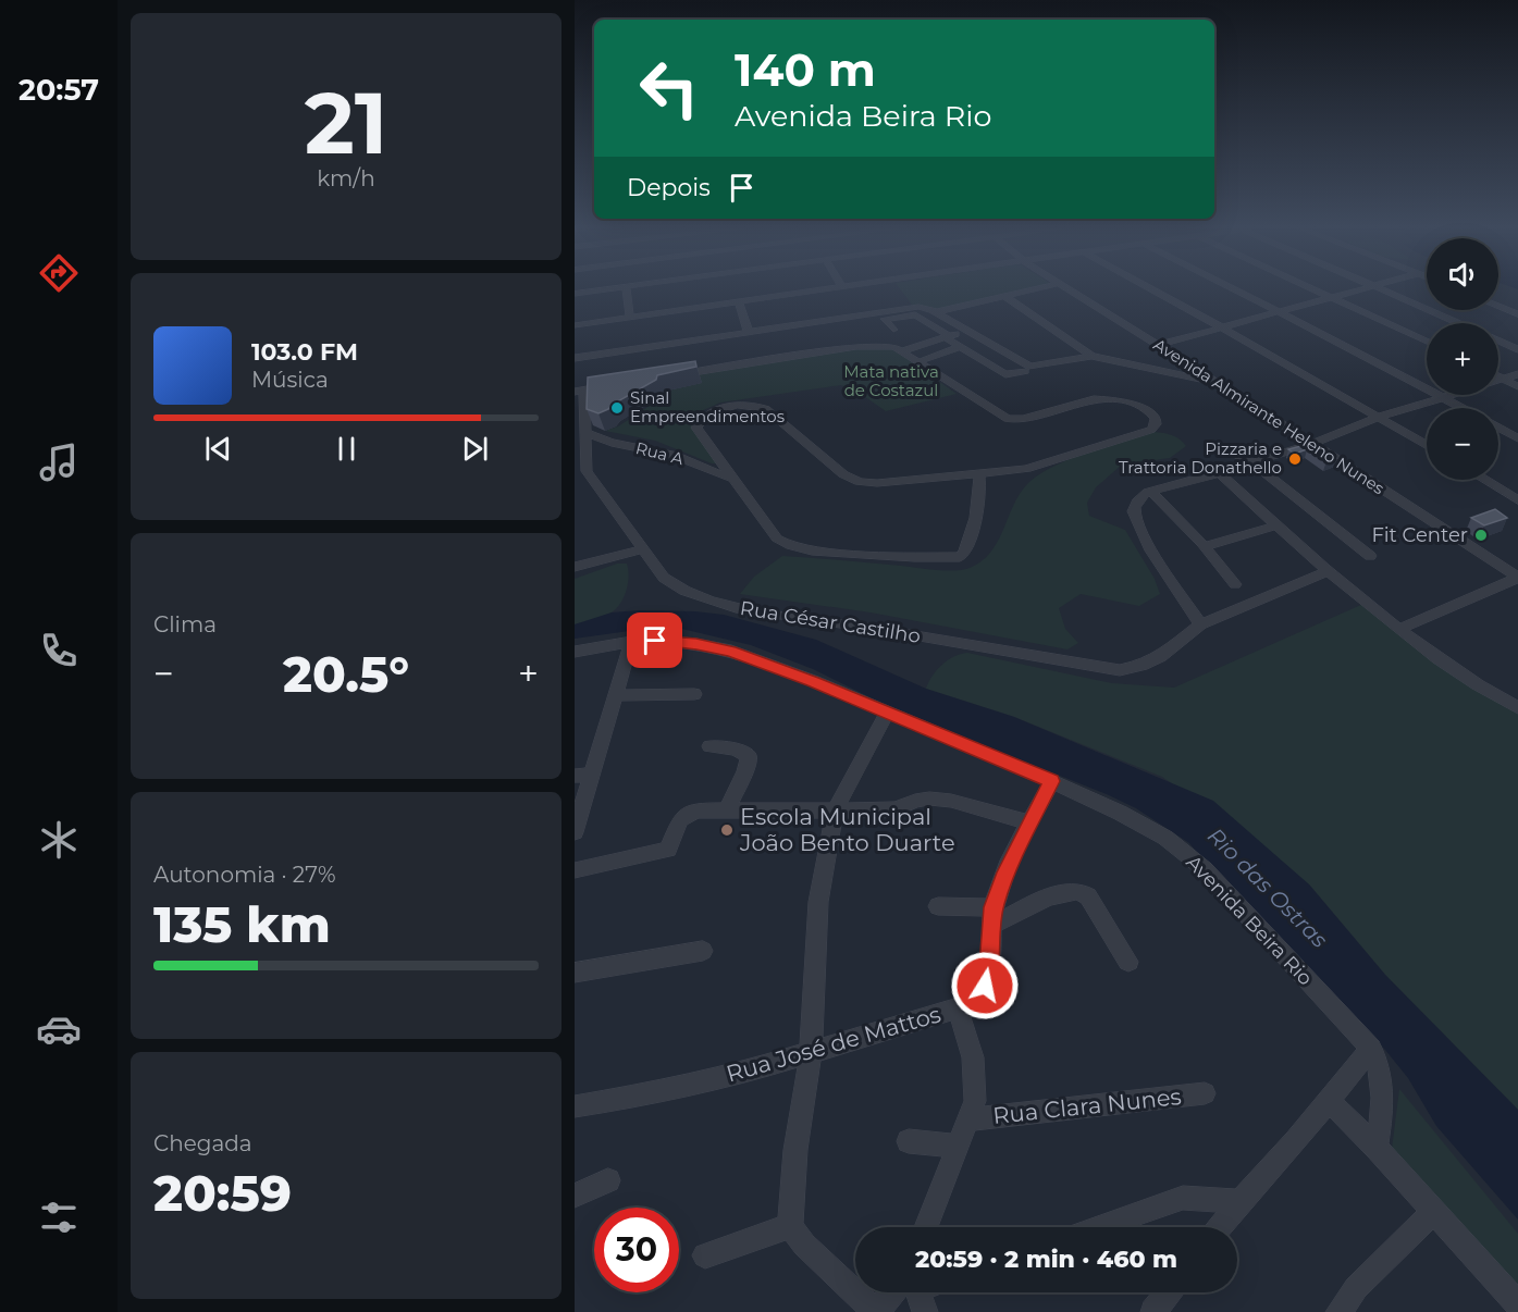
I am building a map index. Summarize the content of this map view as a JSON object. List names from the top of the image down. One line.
{"streets":{"street":["Avenida Almirante Heleno Nunes","Rua A","Rua César Castilho","Avenida Beira Rio","Rua José de Mattos","Rua Clara Nunes"]},"crossings":[["Rua A","Rua César Castilho"],["Avenida Beira Rio","Rua José de Mattos"]],"water":["Rio das Ostras"],"parks":["Mata nativa de Costazul"],"places":["Sinal Empreendimentos","Pizzaria e Trattoria Donathello","Fit Center","Escola Municipal João Bento Duarte"],"page":{"tabs":"20:57","tile":[["21","km/h"],"Clima",["Autonomia · 27%","135 km"],["Chegada","20:59"]],"turn":["140 m","Avenida Beira Rio"],"then":"Depois","map_buttons":["+","−"],"song":["103.0 FM","Música"],"heat":["−","20.5°","+"],"limit":"30","trip":"20:59 · 2 min · 460 m"}}
